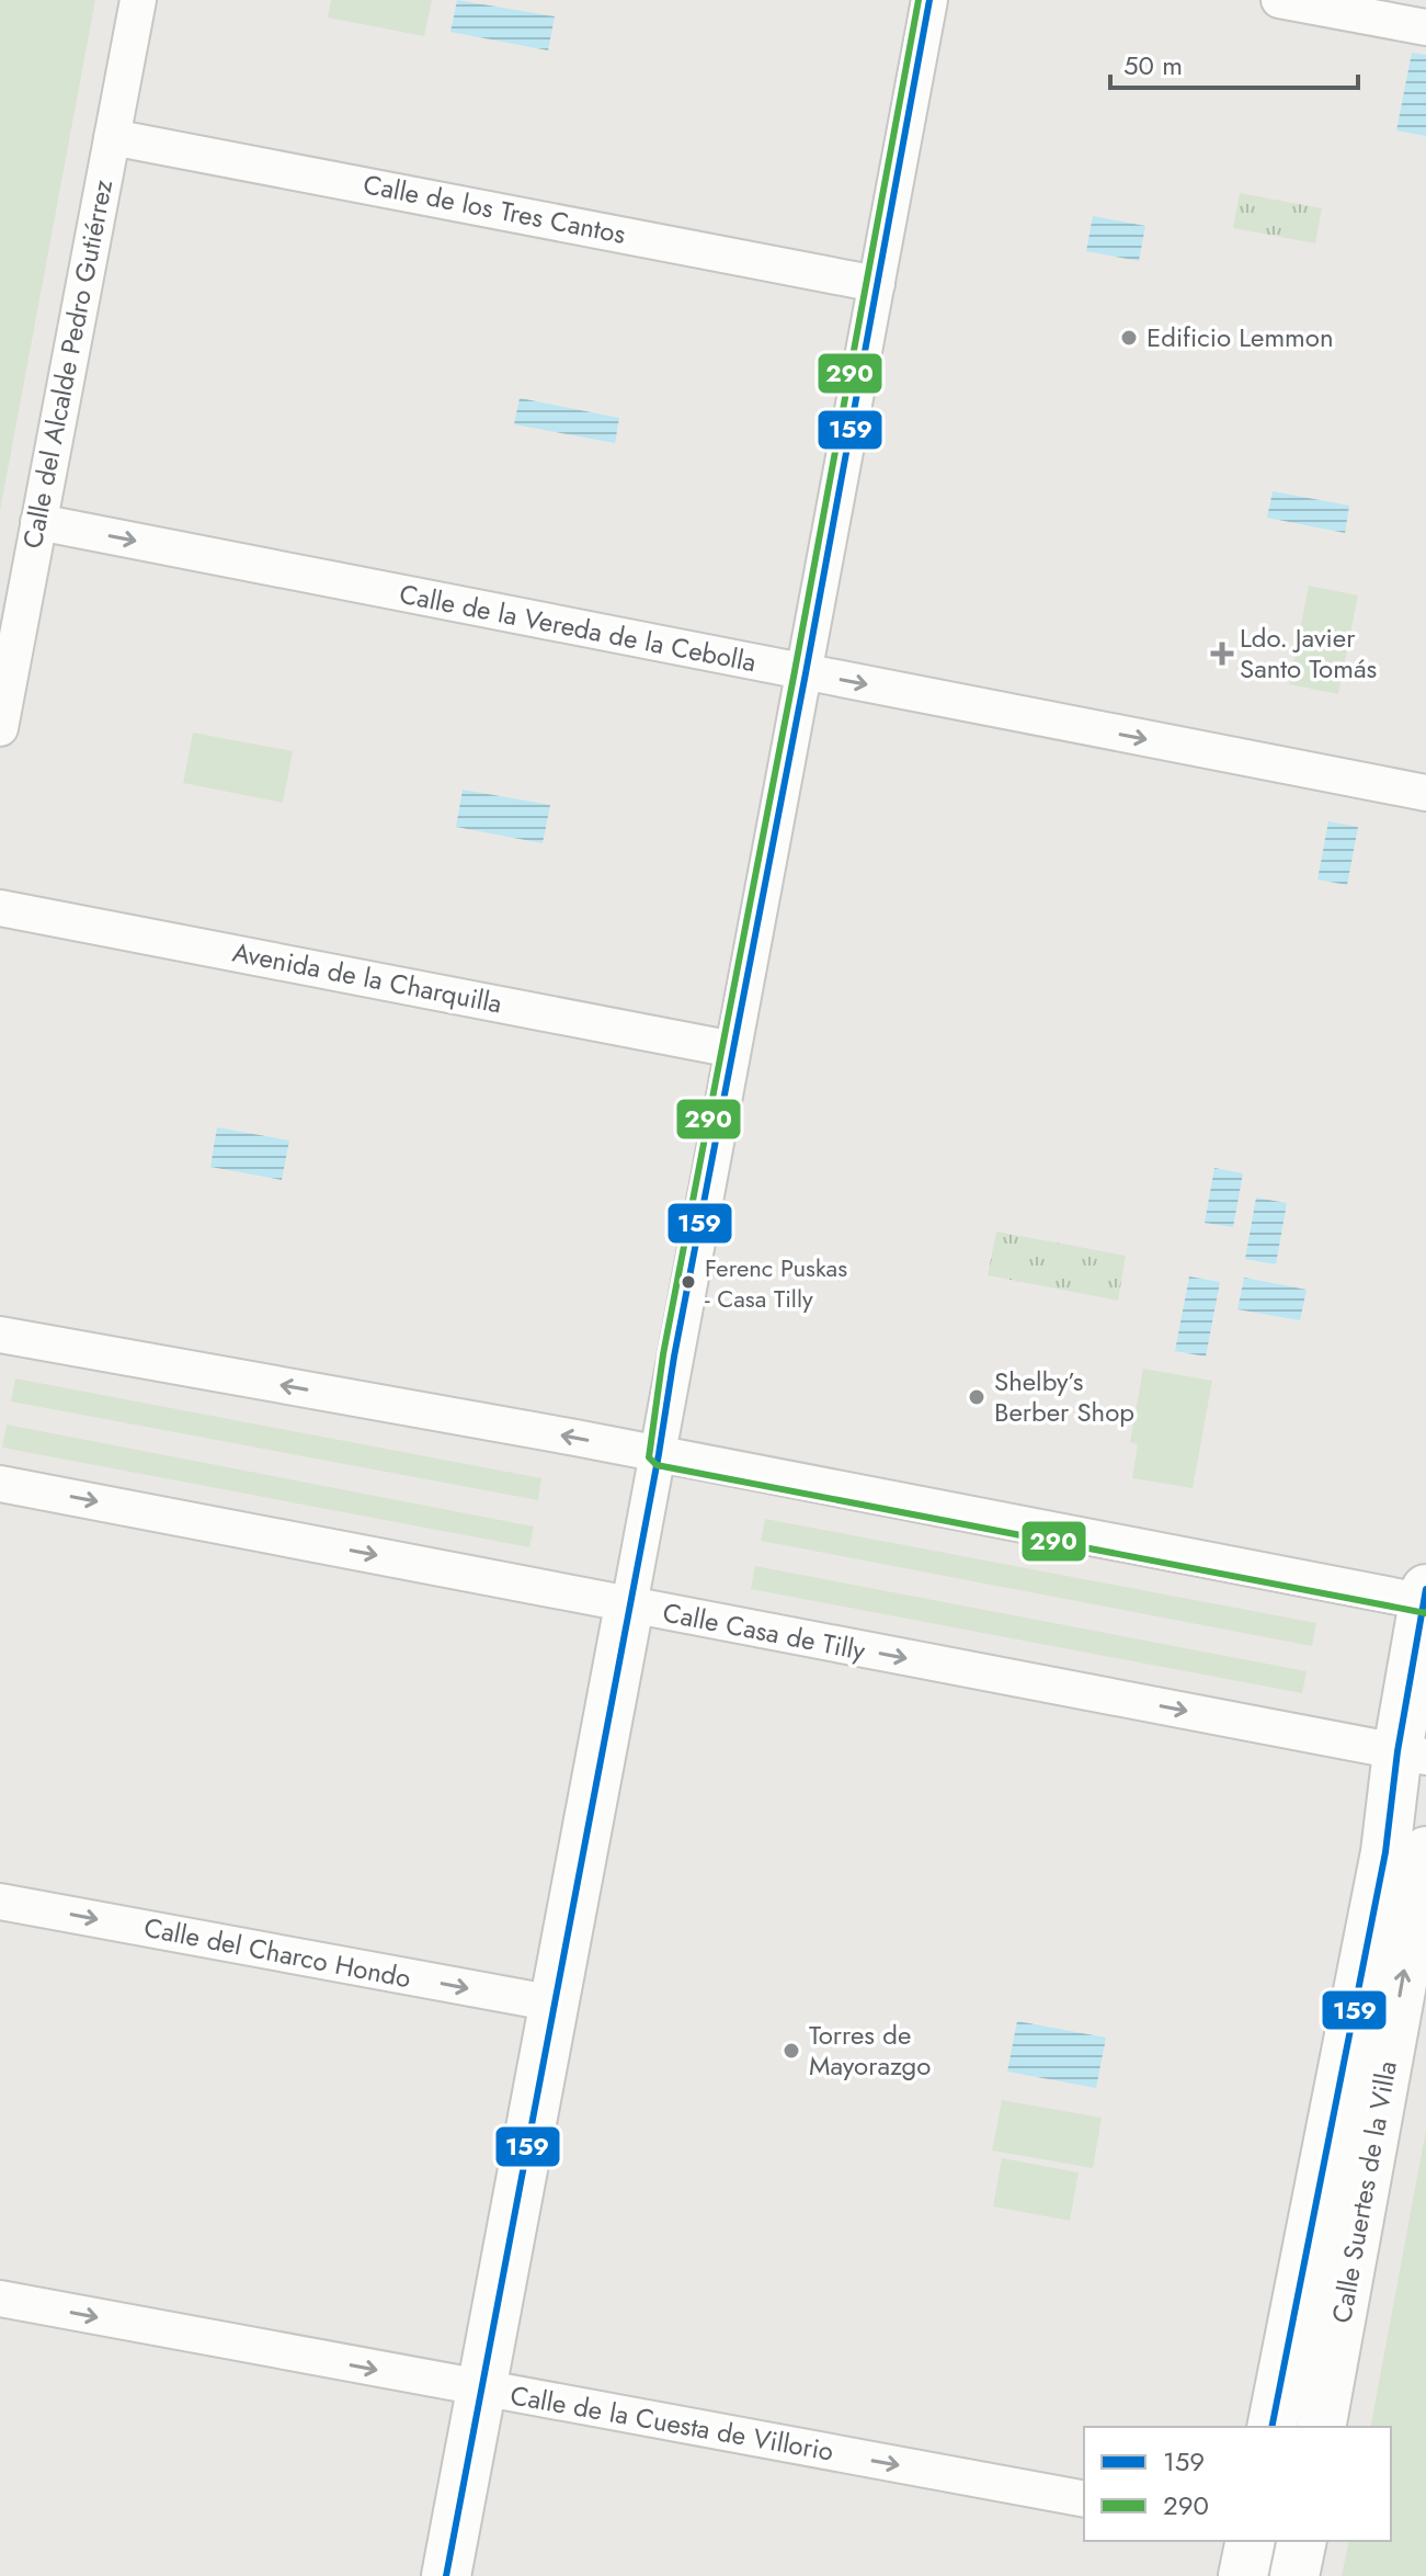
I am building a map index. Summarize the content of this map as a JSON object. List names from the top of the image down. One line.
{"streets":{"main road":["Calle Suertes de la Villa"],"street":["Calle de los Tres Cantos","Calle del Alcalde Pedro Gutiérrez","Calle de la Vereda de la Cebolla","Avenida de la Charquilla","Calle Casa de Tilly","Calle del Charco Hondo","Calle de la Cuesta de Villorio"]},"crossings":[["Calle de los Tres Cantos","Calle del Alcalde Pedro Gutiérrez"],["Calle del Alcalde Pedro Gutiérrez","Calle de la Vereda de la Cebolla"],["Calle Casa de Tilly","Calle Suertes de la Villa"]],"one_way":["Calle de la Vereda de la Cebolla","Calle del Charco Hondo","Calle de la Cuesta de Villorio"],"places":{"other":["Edificio Lemmon","Ferenc Puskas - Casa Tilly","Shelby’s Berber Shop","Torres de Mayorazgo"],"health":["Ldo. Javier Santo Tomás"]},"lines":["transit line 159","transit line 290"],"legend":["159","290"],"scale_bar":"50 m"}
